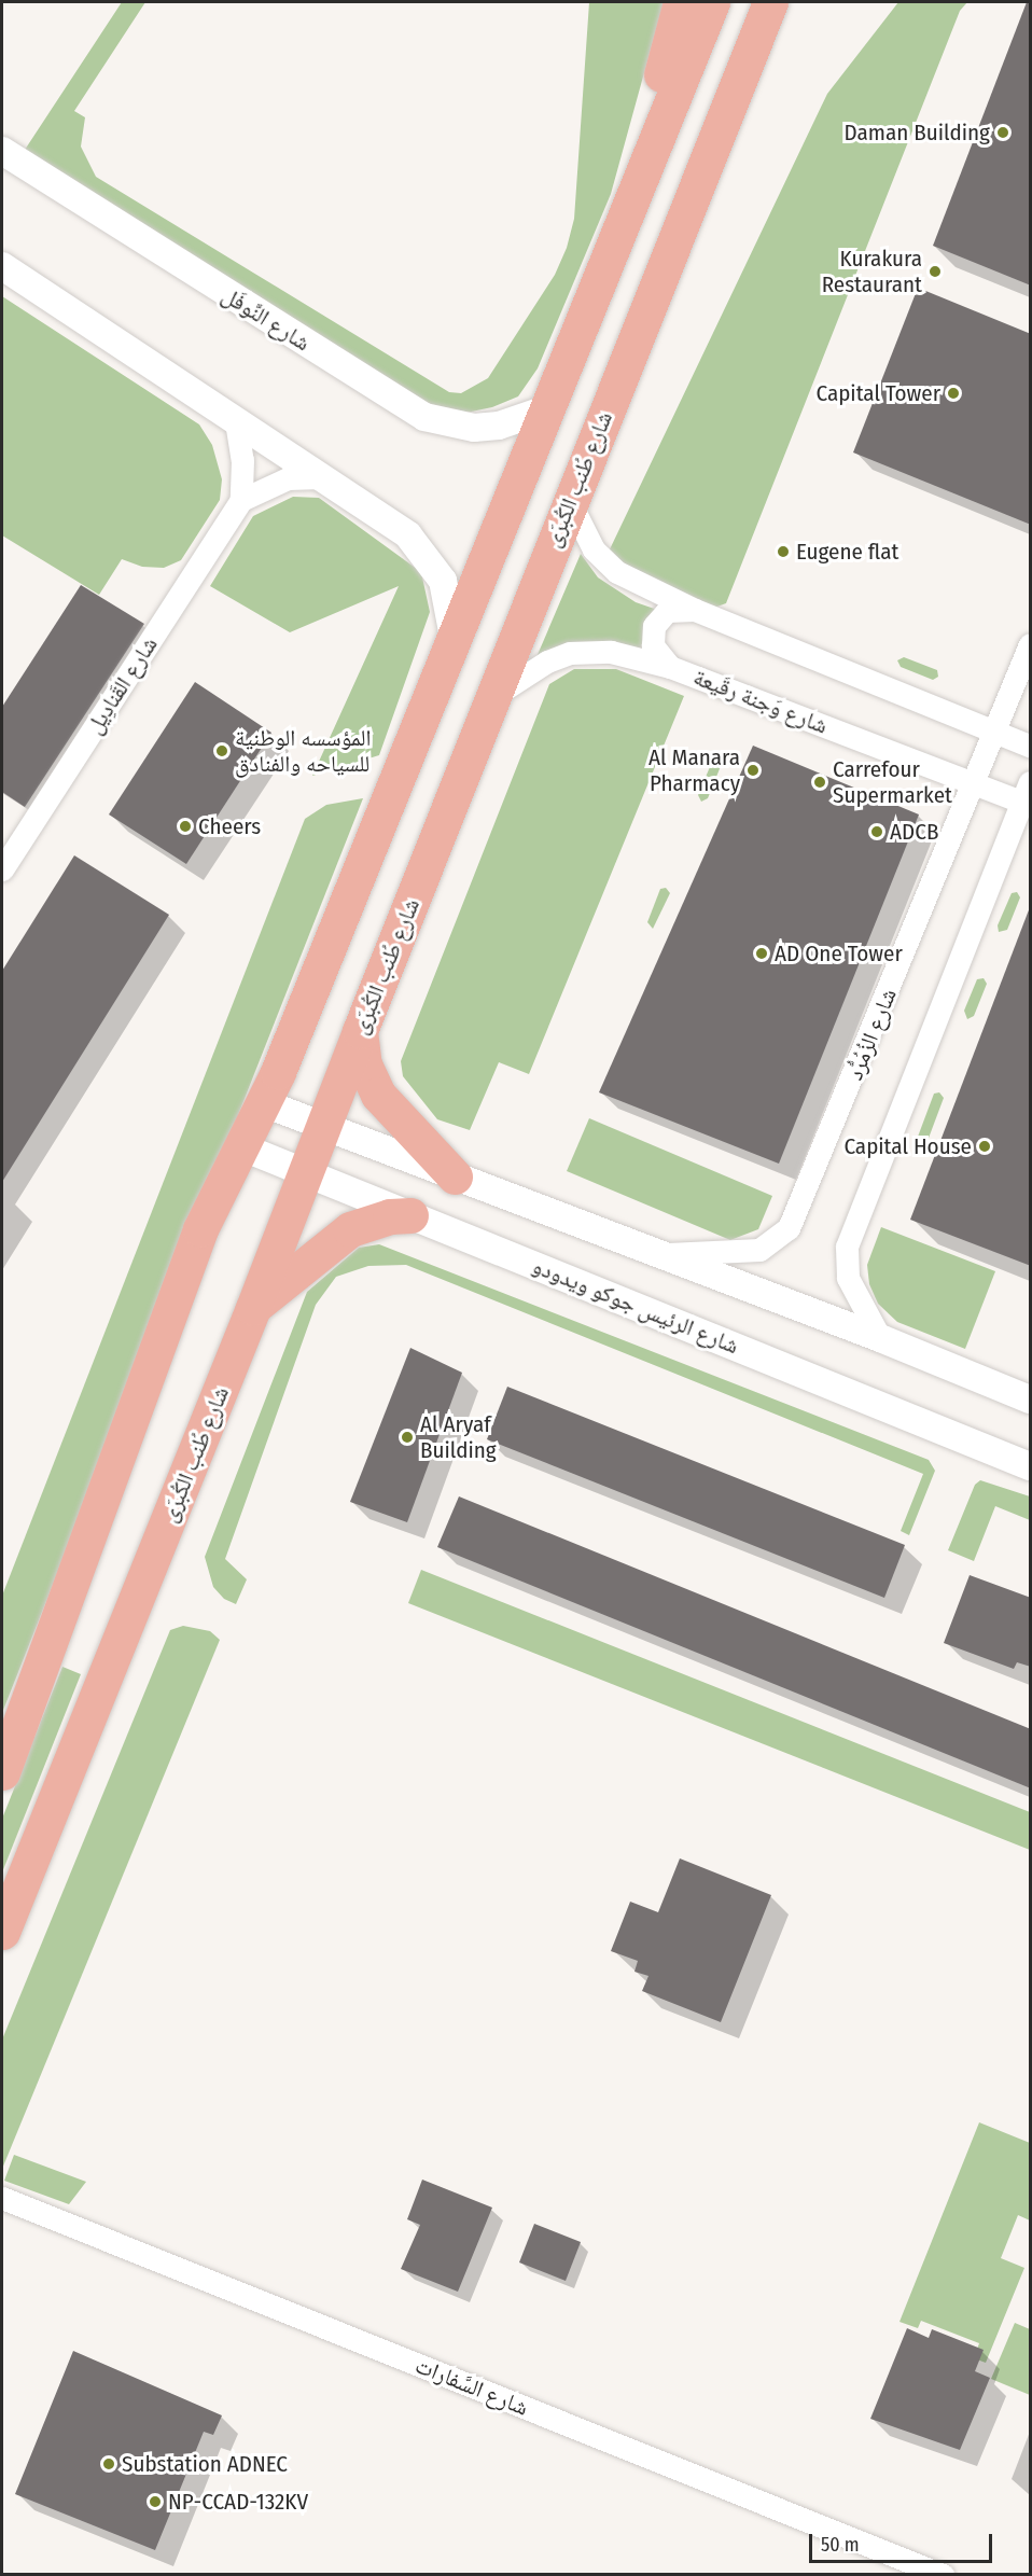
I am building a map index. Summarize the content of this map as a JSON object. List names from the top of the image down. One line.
{"streets":{"main road":["شارع طُنب الكُبرَى"],"street":["شارع النَّوفَل","شارع القَنادِيل","شارع وَجنة رقَيعة","شارع الزُمُرُّد","شارع الرئيس جوكو ويدودو","شارع السَّفارات"]},"crossings":[["شارع طُنب الكُبرَى","شارع وَجنة رقَيعة"],["شارع طُنب الكُبرَى","شارع الرئيس جوكو ويدودو"],["شارع وَجنة رقَيعة","شارع الزُمُرُّد"]],"places":["Daman Building","Kurakura Restaurant","Capital Tower","Eugene flat","المؤسسه الوطنية للسياحه والفنادق","Al Manara Pharmacy","Carrefour Supermarket","Cheers","ADCB","AD One Tower","Capital House","Al Aryaf Building","Substation ADNEC","NP-CCAD-132KV"],"scale_bar":"50 m"}
